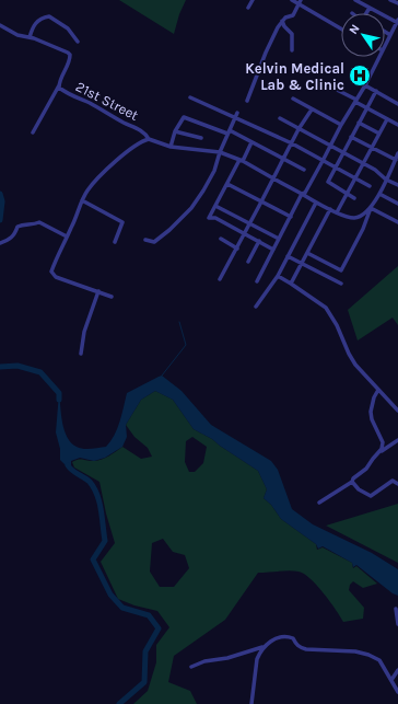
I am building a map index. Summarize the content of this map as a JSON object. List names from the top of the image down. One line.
{"streets":{"street":["21st Street"]},"places":{"hospital":["Kelvin Medical Lab & Clinic"]},"north":"top left"}
